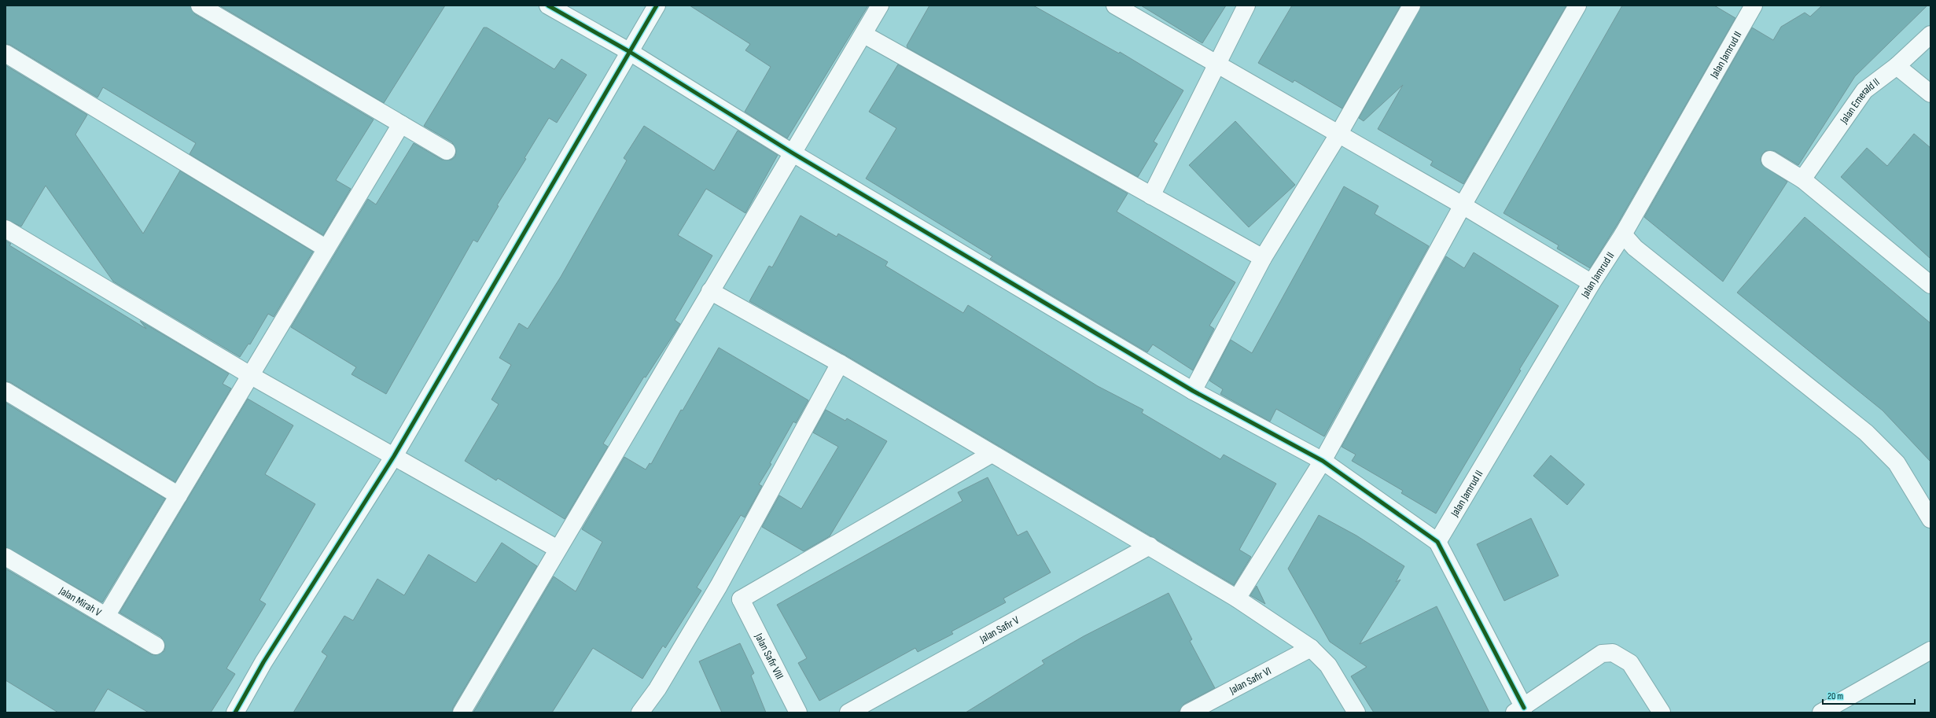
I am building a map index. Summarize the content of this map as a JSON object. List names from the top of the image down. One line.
{"streets":{"street":["Jalan Jamrud II","Jalan Emerald II","Jalan Mirah V","Jalan Safir V","Jalan Safir VIII","Jalan Safir VI"]},"scale_bar":"20 m"}
